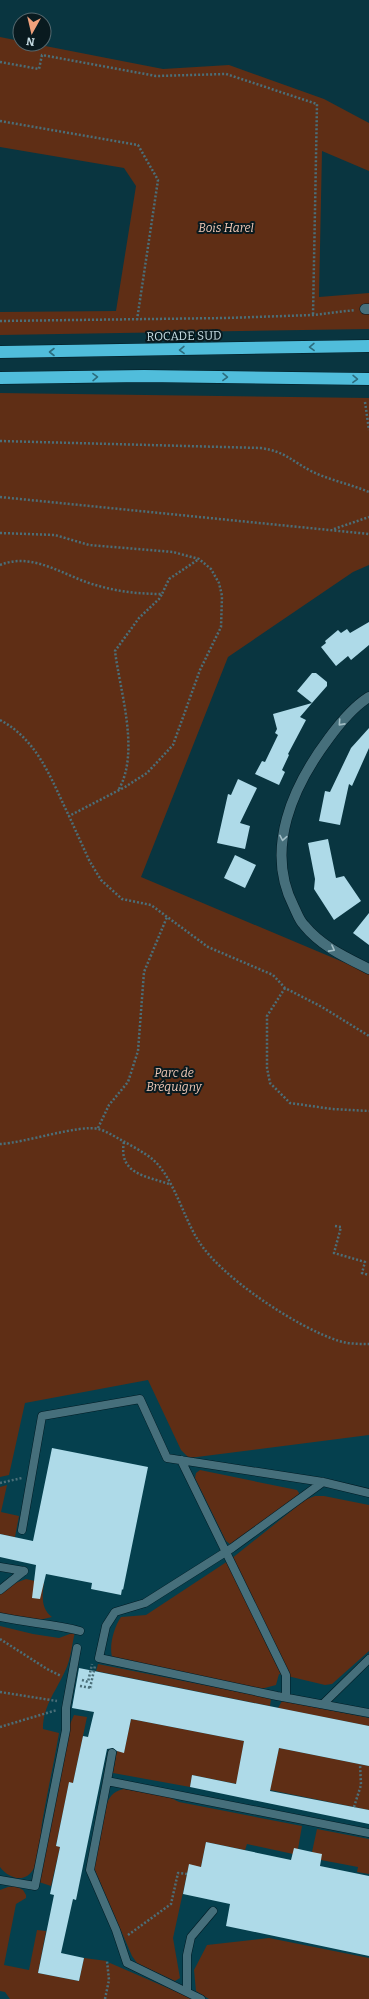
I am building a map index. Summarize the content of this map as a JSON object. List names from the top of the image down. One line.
{"streets":{"highway":["ROCADE SUD"]},"parks":["Bois Harel","Parc de Bréquigny"],"north":"bottom"}
